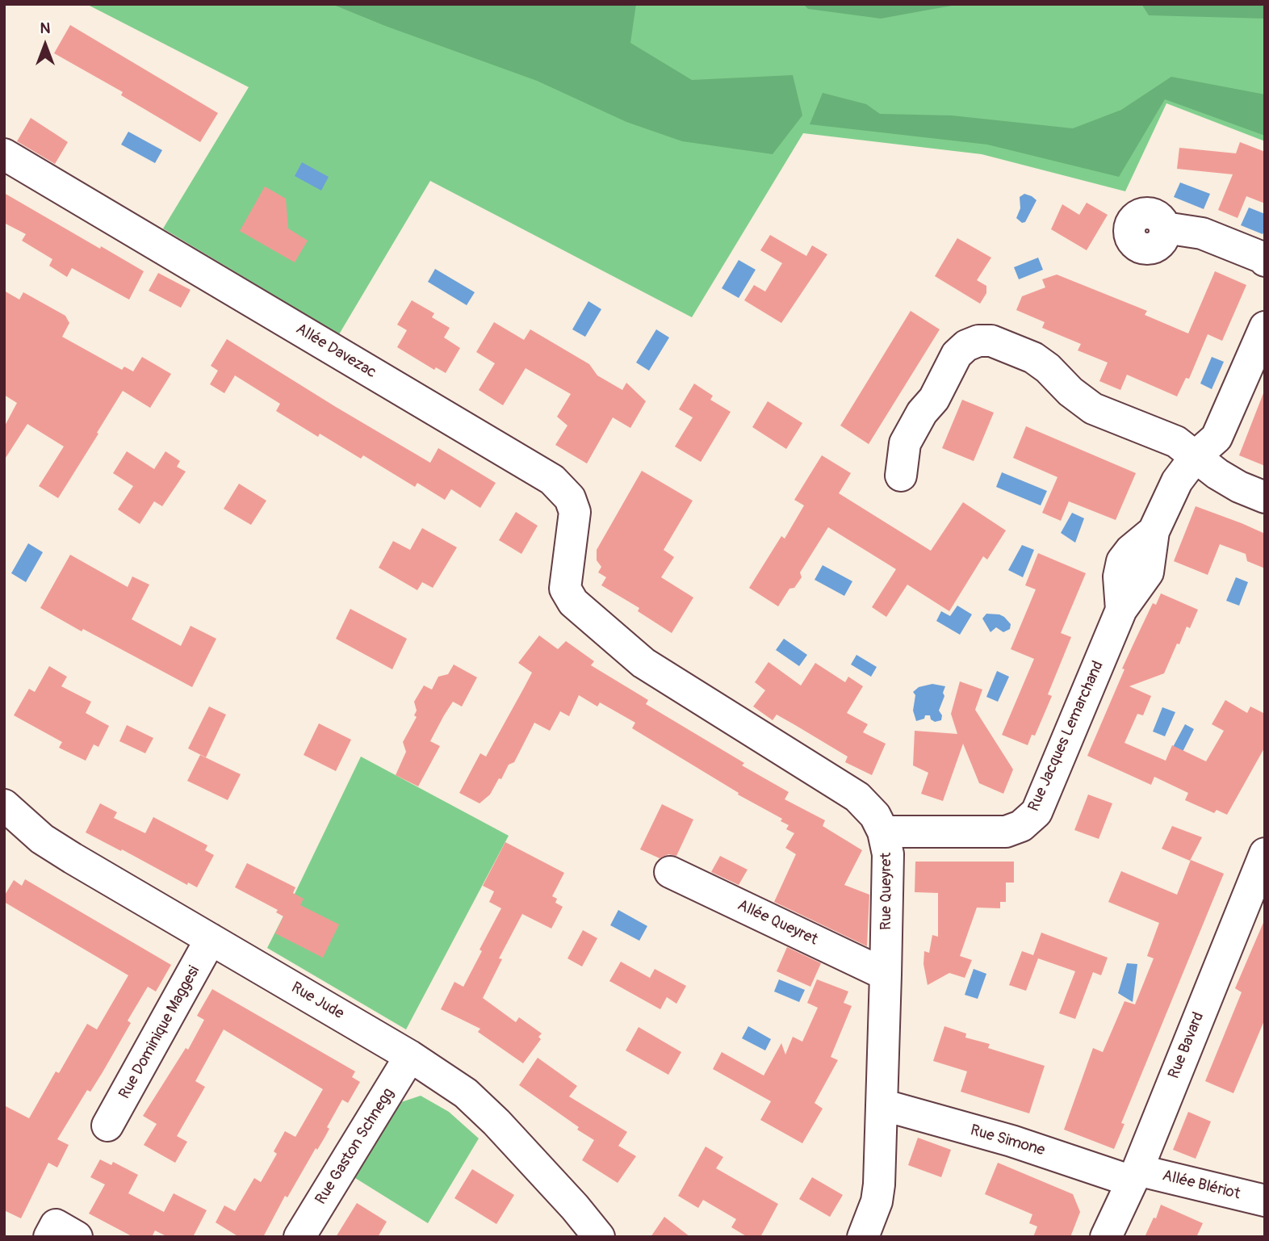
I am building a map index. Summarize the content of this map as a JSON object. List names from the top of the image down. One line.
{"streets":{"street":["Allée Davezac","Rue Jacques Lemarchand","Rue Queyret","Allée Queyret","Rue Jude","Rue Dominique Maggesi","Rue Bavard","Rue Simone","Rue Gaston Schnegg","Allée Blériot"]},"crossings":[["Allée Davezac","Rue Queyret"],["Rue Jacques Lemarchand","Rue Queyret"],["Rue Queyret","Allée Queyret"],["Rue Queyret","Rue Simone"],["Rue Jude","Rue Dominique Maggesi"],["Rue Jude","Rue Gaston Schnegg"],["Rue Bavard","Rue Simone"],["Rue Bavard","Allée Blériot"],["Rue Simone","Allée Blériot"]],"north":"top"}
